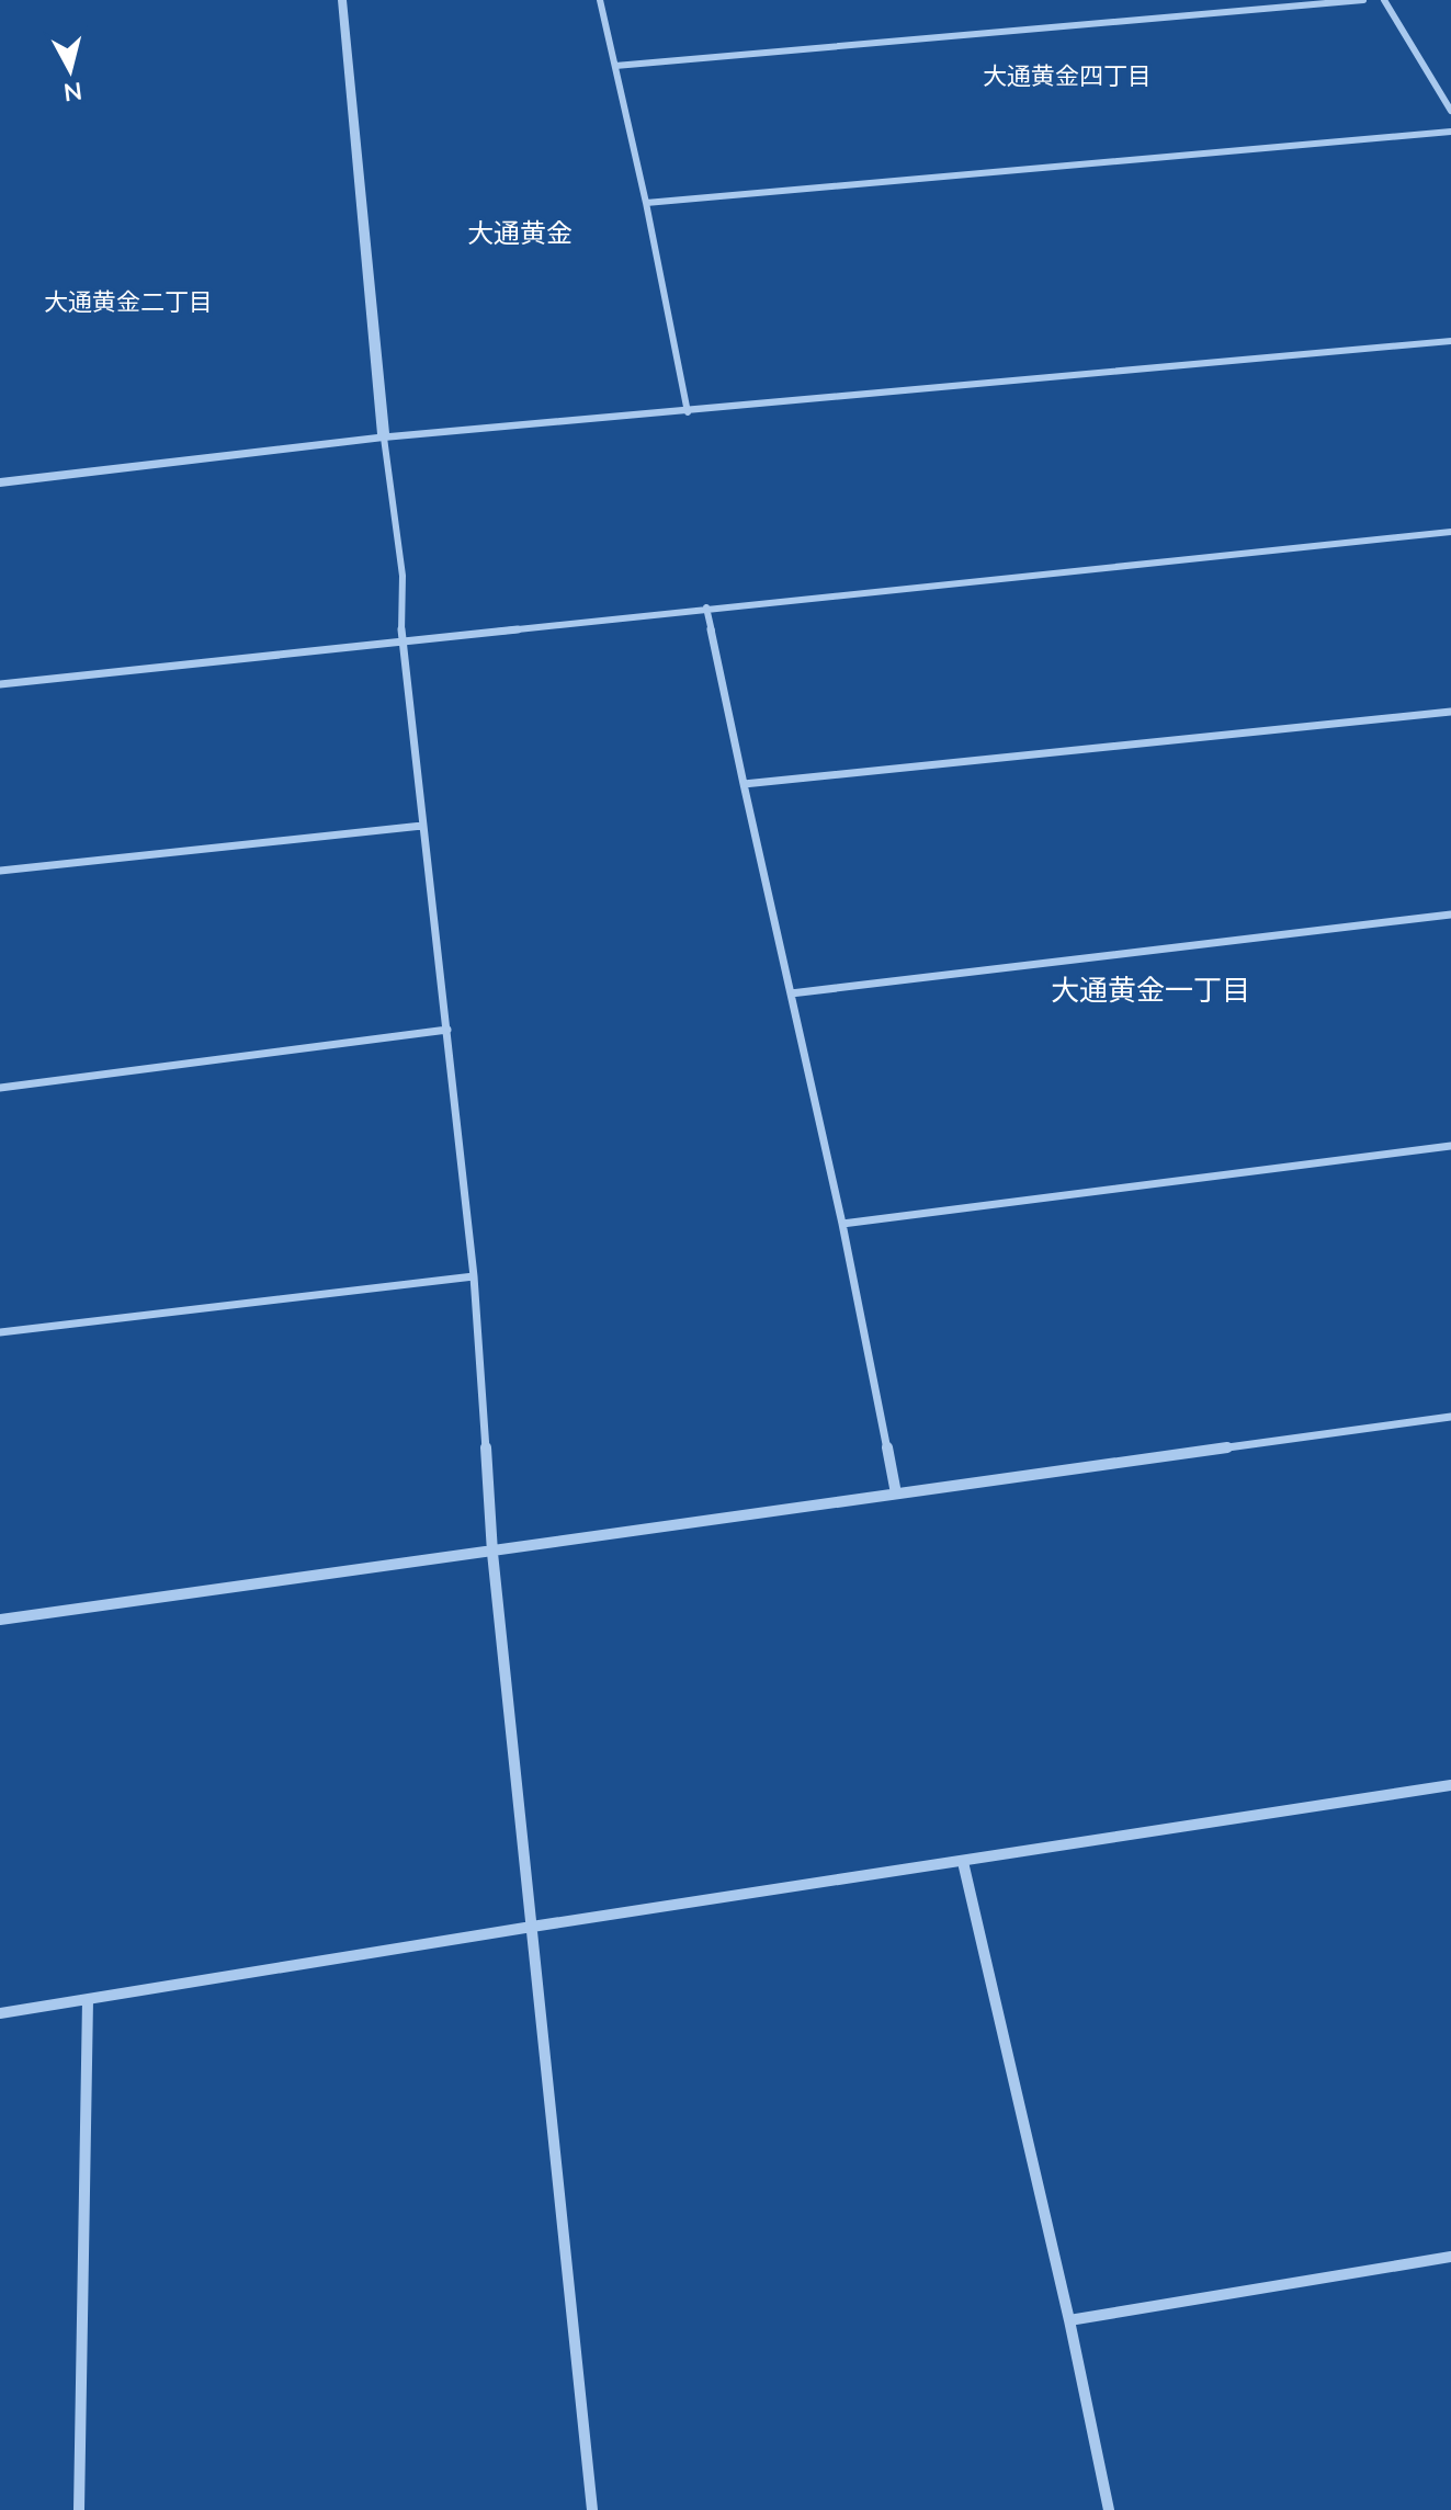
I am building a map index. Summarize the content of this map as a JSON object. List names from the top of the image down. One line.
{"districts":["大通黄金四丁目","大通黄金","大通黄金二丁目","大通黄金一丁目"],"north":"bottom"}
